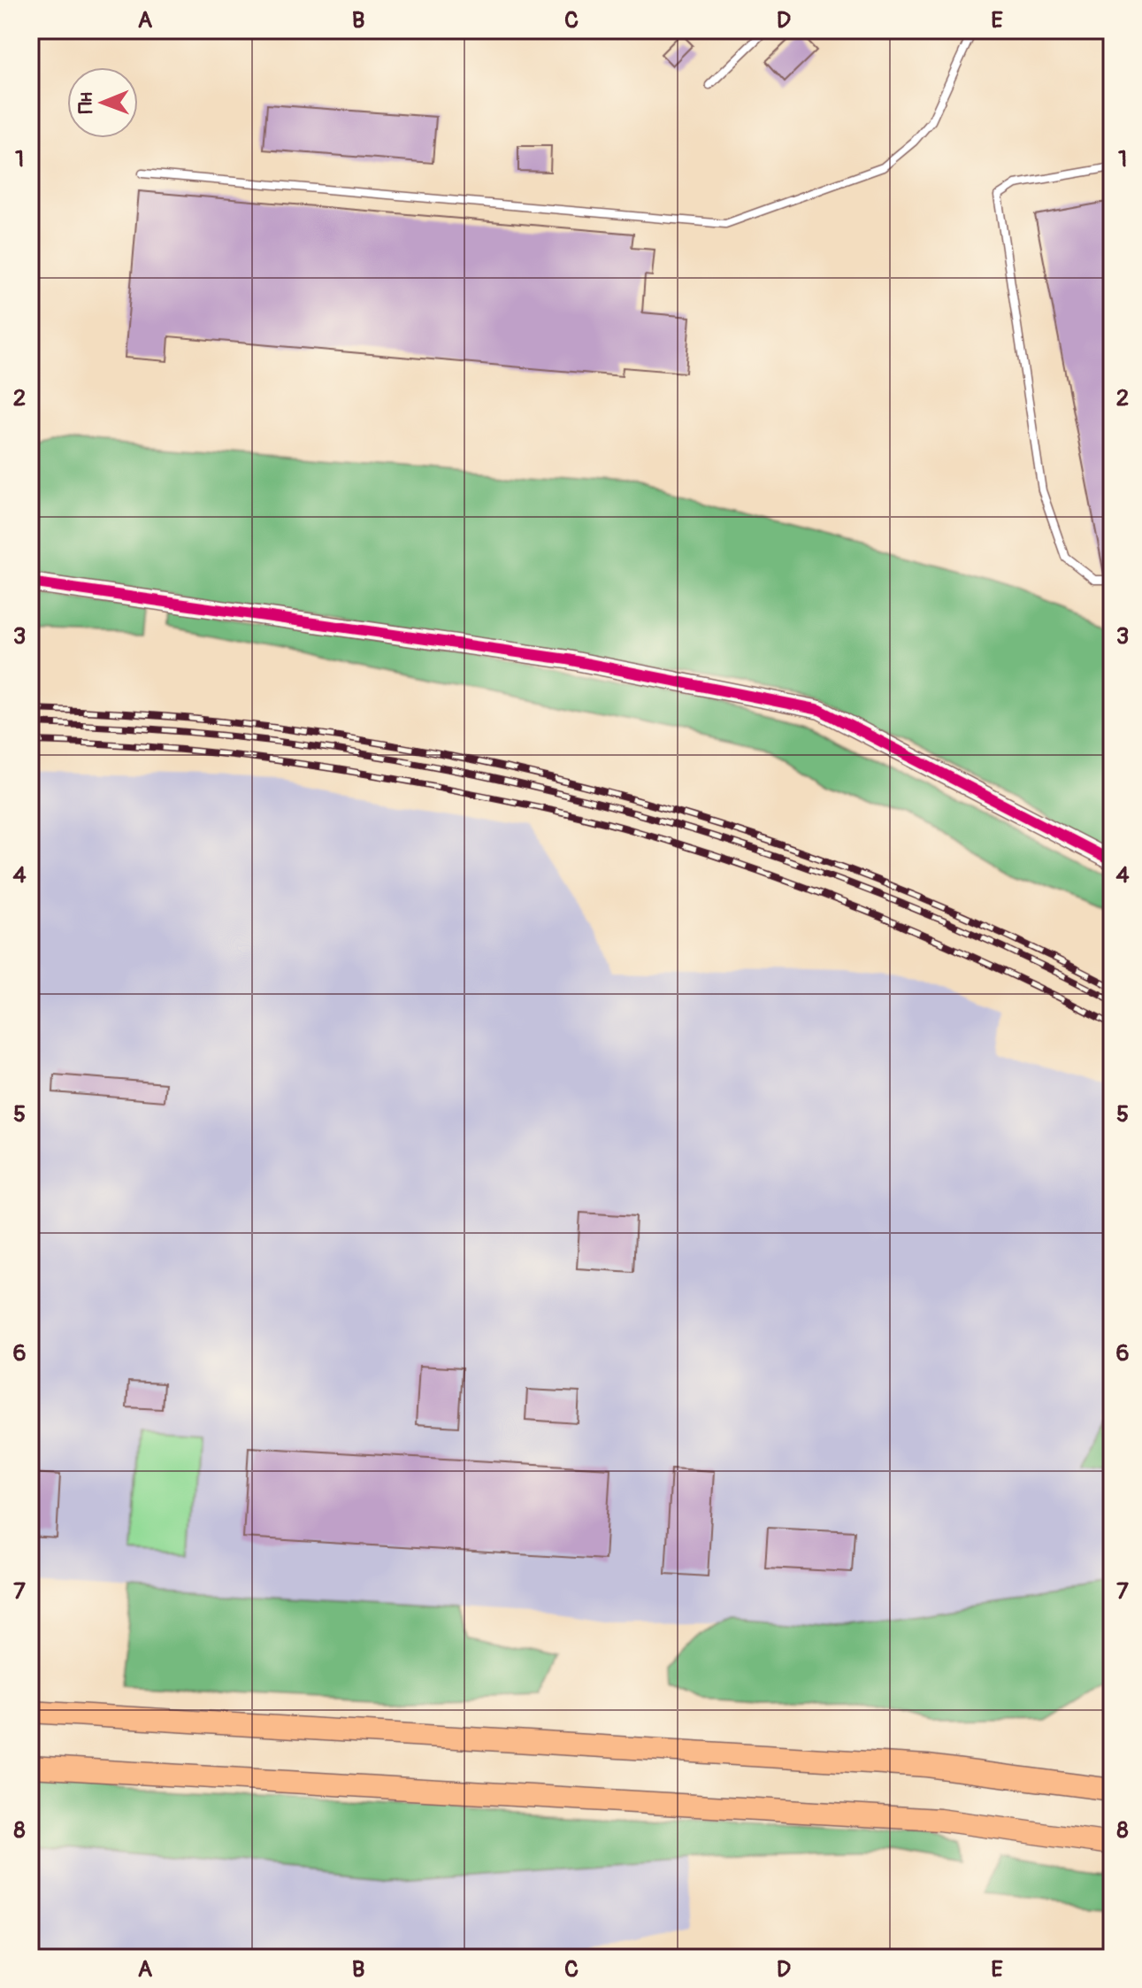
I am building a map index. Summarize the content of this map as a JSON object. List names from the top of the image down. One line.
{"north":"left","grid":{"columns":["A","B","C","D","E"],"rows":["1","2","3","4","5","6","7","8"]}}
